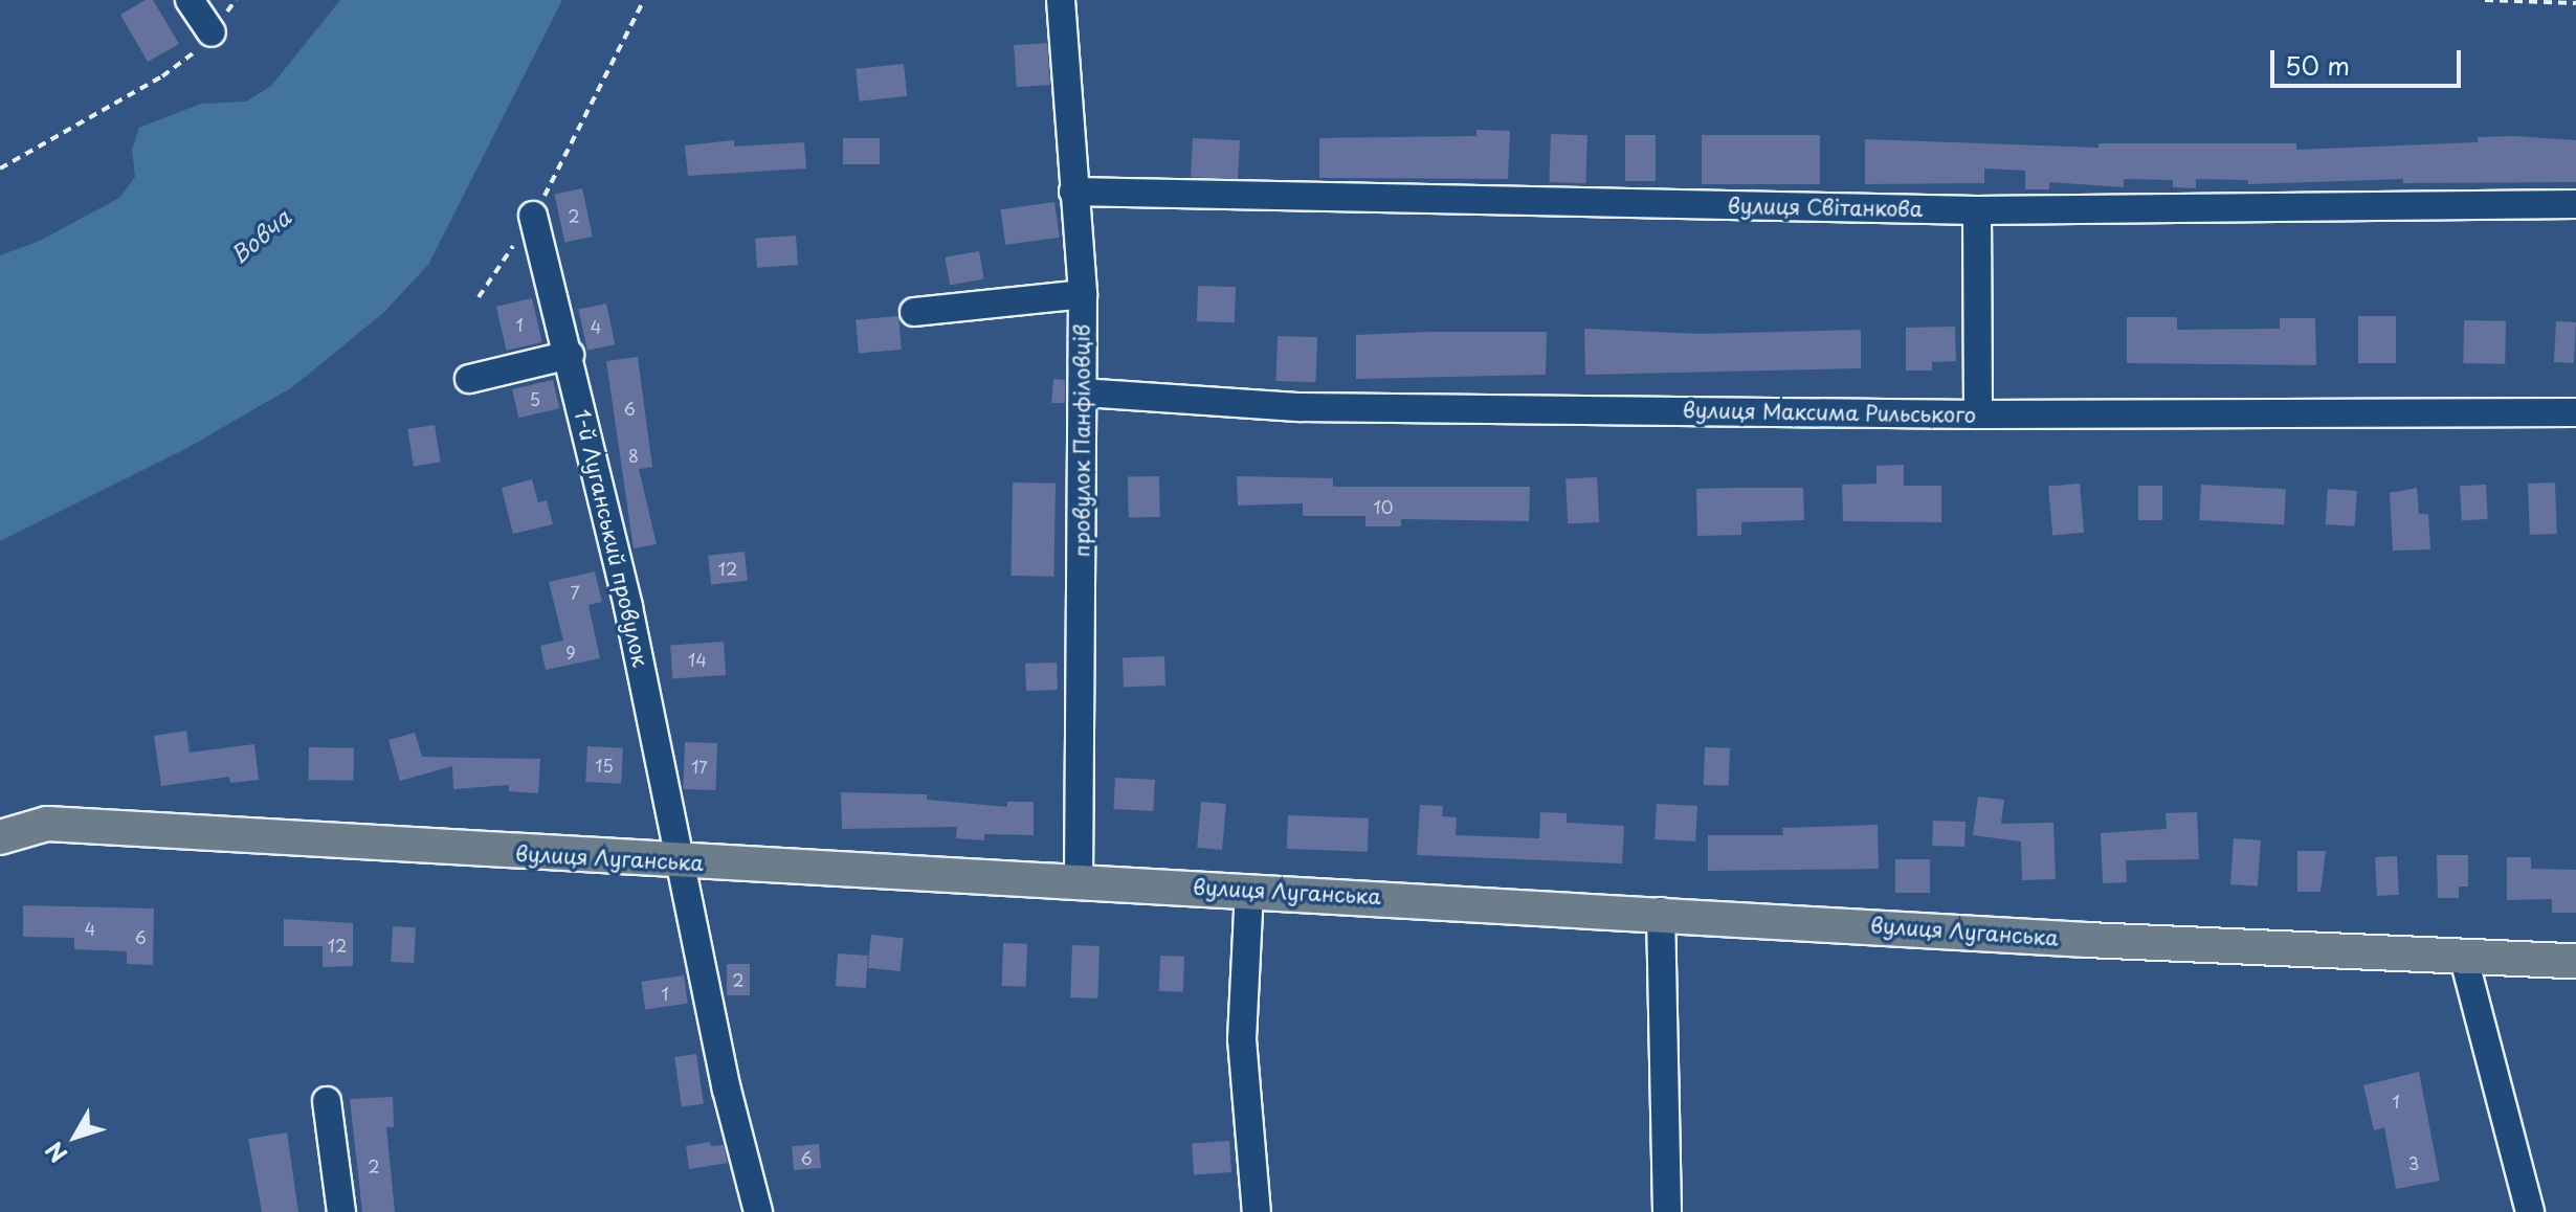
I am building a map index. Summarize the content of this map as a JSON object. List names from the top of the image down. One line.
{"streets":{"main road":["вулиця Луганська"],"street":["вулиця Світанкова","вулиця Максима Рильського","провулок Панфіловців","1-й Луганський провулок"]},"crossings":[["вулиця Світанкова","провулок Панфіловців"],["вулиця Максима Рильського","провулок Панфіловців"],["провулок Панфіловців","вулиця Луганська"],["1-й Луганський провулок","вулиця Луганська"]],"water":["Вовча"],"house_numbers":["2","1","4","5","6","8","10","12","7","9","14","15","17","4","6","12","2","1","1","6","3","2"],"scale_bar":"50 m","north":"bottom left"}
